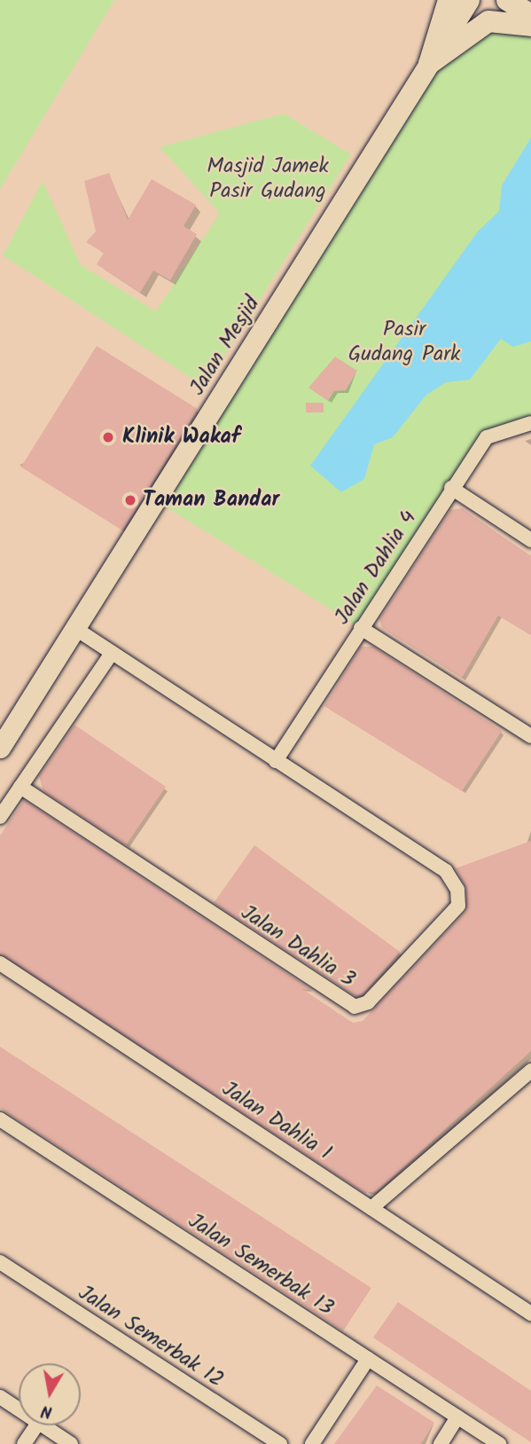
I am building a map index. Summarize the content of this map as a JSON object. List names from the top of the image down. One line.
{"streets":{"main road":["Jalan Mesjid"],"street":["Jalan Dahlia 4","Jalan Dahlia 3","Jalan Dahlia 1","Jalan Semerbak 13","Jalan Semerbak 12"]},"crossings":[["Jalan Dahlia 4","Jalan Dahlia 3"]],"parks":["Masjid Jamek Pasir Gudang","Pasir Gudang Park"],"places":["Klinik Wakaf","Taman Bandar"],"north":"bottom"}
